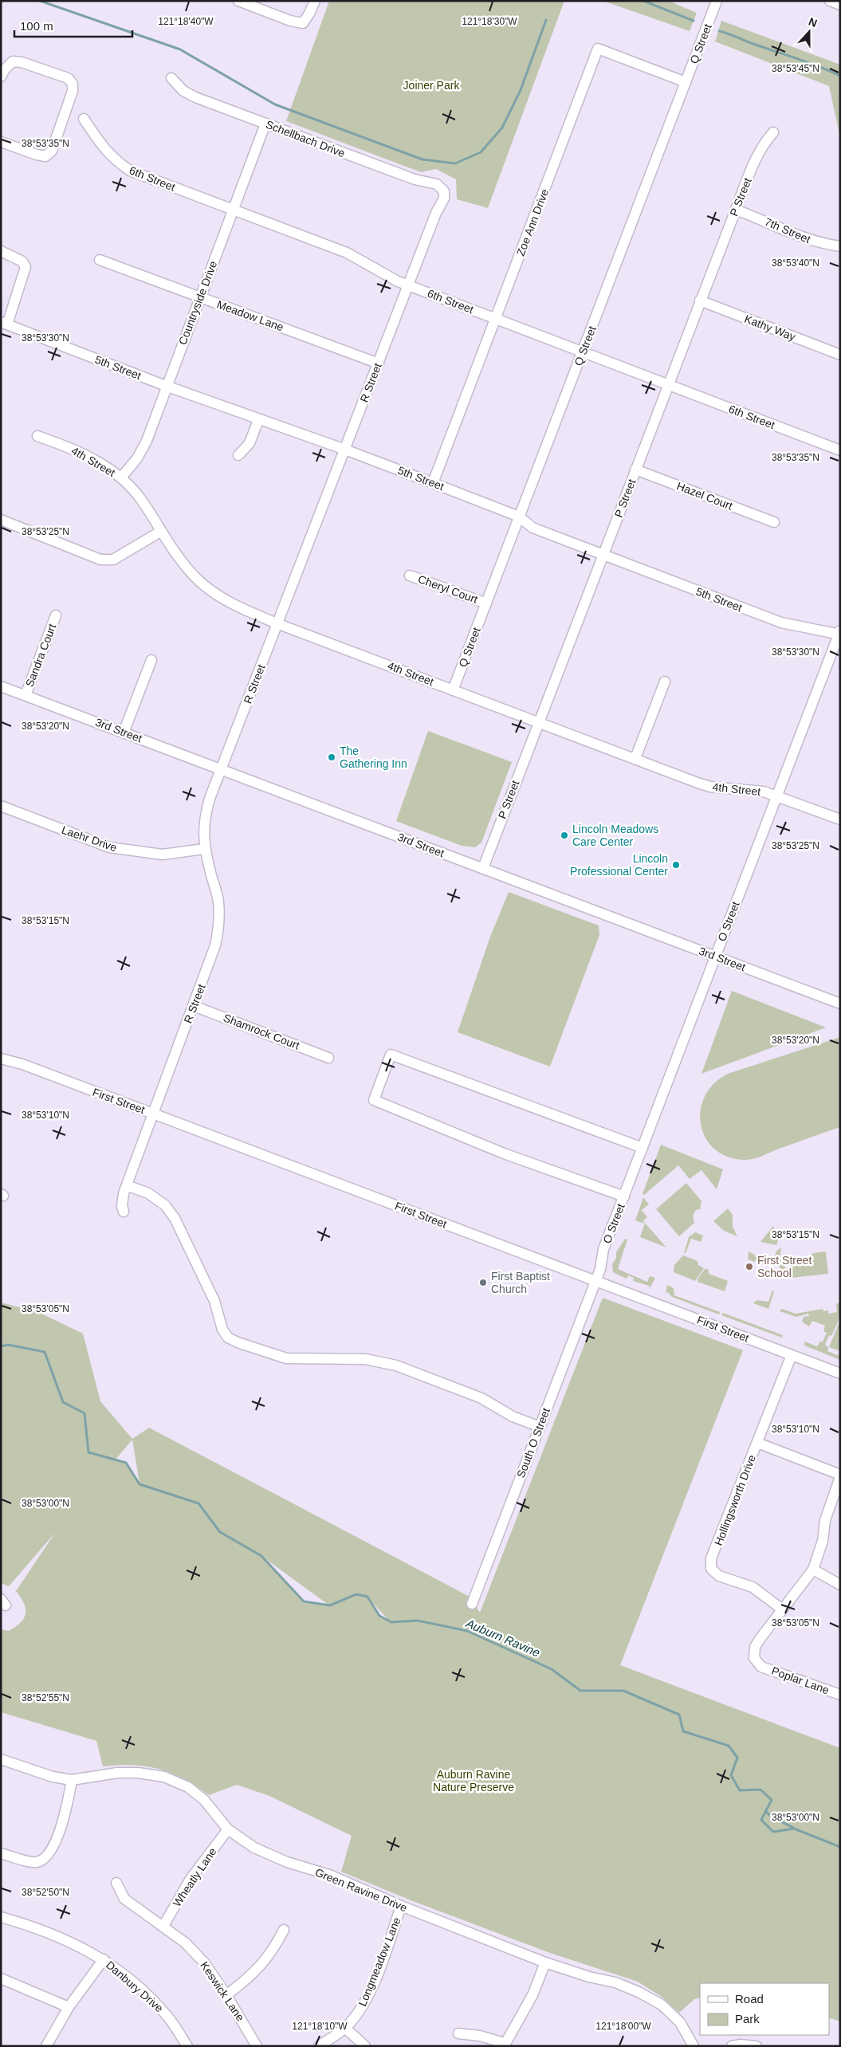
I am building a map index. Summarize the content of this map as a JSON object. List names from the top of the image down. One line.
{"streets":{"street":["Q Street","Schellbach Drive","6th Street","P Street","Zoe Ann Drive","7th Street","Countryside Drive","Meadow Lane","Kathy Way","5th Street","R Street","4th Street","Hazel Court","Cheryl Court","Sandra Court","3rd Street","Laehr Drive","O Street","Shamrock Court","First Street","South O Street","Hollingsworth Drive","Poplar Lane","Wheatly Lane","Green Ravine Drive","Longmeadow Lane","Danbury Drive","Keswick Lane"]},"crossings":[["Q Street","6th Street"],["Q Street","Zoe Ann Drive"],["Q Street","5th Street"],["Q Street","4th Street"],["Q Street","Cheryl Court"],["Schellbach Drive","Countryside Drive"],["Schellbach Drive","R Street"],["6th Street","P Street"],["6th Street","Zoe Ann Drive"],["6th Street","Countryside Drive"],["6th Street","R Street"],["P Street","7th Street"],["P Street","Kathy Way"],["P Street","5th Street"],["P Street","4th Street"],["P Street","Hazel Court"],["P Street","3rd Street"],["Zoe Ann Drive","5th Street"],["Countryside Drive","Meadow Lane"],["Countryside Drive","5th Street"],["Countryside Drive","4th Street"],["Meadow Lane","R Street"],["5th Street","R Street"],["5th Street","O Street"],["R Street","4th Street"],["R Street","3rd Street"],["R Street","Laehr Drive"],["R Street","Shamrock Court"],["R Street","First Street"],["4th Street","O Street"],["Sandra Court","3rd Street"],["3rd Street","O Street"],["O Street","First Street"],["O Street","South O Street"],["First Street","South O Street"],["First Street","Hollingsworth Drive"],["Hollingsworth Drive","Poplar Lane"],["Wheatly Lane","Green Ravine Drive"],["Wheatly Lane","Keswick Lane"],["Green Ravine Drive","Longmeadow Lane"]],"water":["Auburn Ravine"],"parks":["Joiner Park","Auburn Ravine Nature Preserve"],"places":["The Gathering Inn","Lincoln Meadows Care Center","Lincoln Professional Center","First Street School","First Baptist Church"],"legend":["Road","Park"],"scale_bar":"100 m","north":"top","coordinates":["121°18'40\"W","121°18'30\"W","38°53'45\"N","38°53'35\"N","38°53'40\"N","38°53'30\"N","38°53'25\"N","38°53'20\"N","38°53'15\"N","38°53'10\"N","38°53'05\"N","38°53'00\"N","38°52'55\"N","38°52'50\"N","121°18'10\"W","121°18'00\"W"]}
